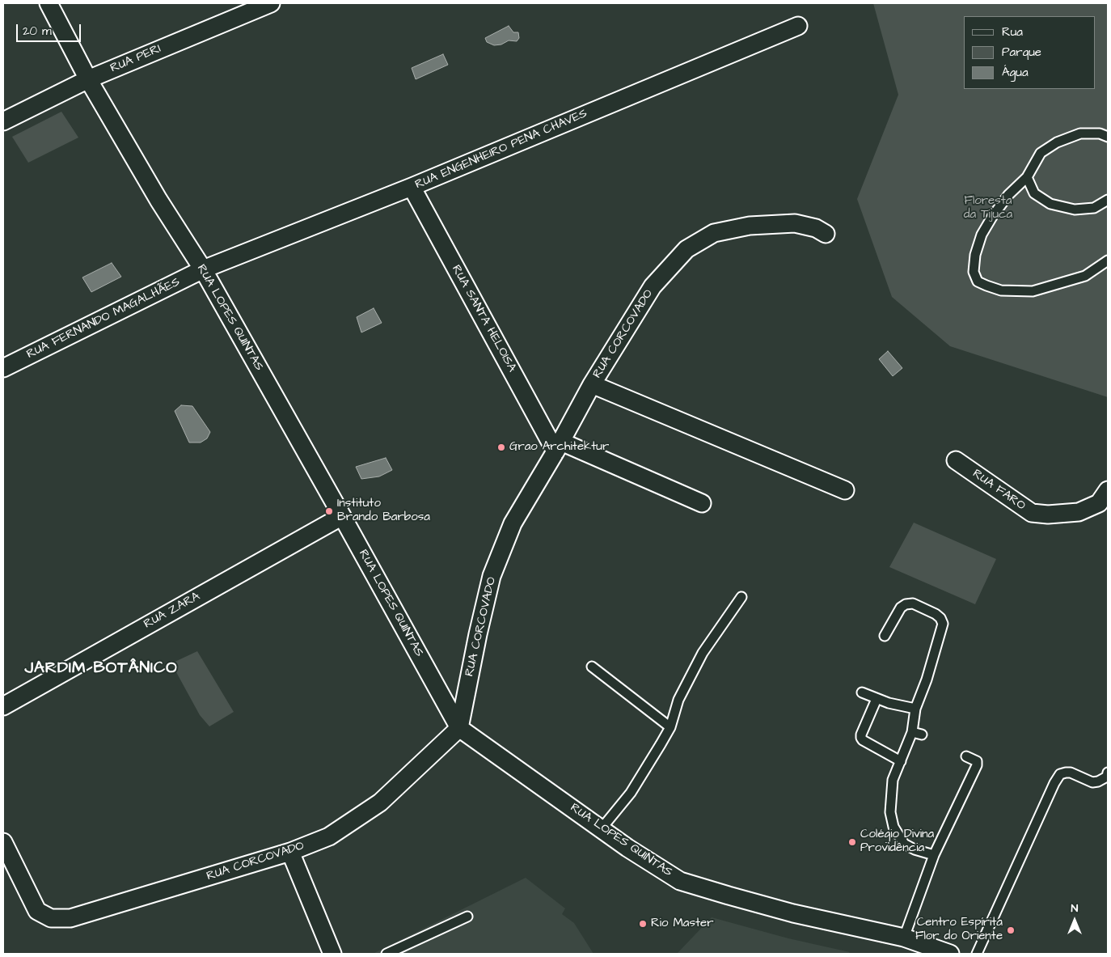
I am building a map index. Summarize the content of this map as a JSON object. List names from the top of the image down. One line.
{"streets":{"street":["RUA PERI","RUA ENGENHEIRO PENA CHAVES","RUA LOPES QUINTAS","RUA FERNANDO MAGALHÃES","RUA SANTA HELOISA","RUA CORCOVADO","RUA FARO","RUA ZARA"]},"crossings":[["RUA PERI","RUA LOPES QUINTAS"],["RUA ENGENHEIRO PENA CHAVES","RUA LOPES QUINTAS"],["RUA ENGENHEIRO PENA CHAVES","RUA FERNANDO MAGALHÃES"],["RUA ENGENHEIRO PENA CHAVES","RUA SANTA HELOISA"],["RUA LOPES QUINTAS","RUA FERNANDO MAGALHÃES"],["RUA LOPES QUINTAS","RUA CORCOVADO"],["RUA LOPES QUINTAS","RUA ZARA"],["RUA SANTA HELOISA","RUA CORCOVADO"]],"districts":["JARDIM BOTÂNICO"],"parks":["Floresta da Tijuca"],"places":["Grao Architektur","Instituto Brando Barbosa","Colégio Divina Providência","Rio Master","Centro Espírita Flor do Oriente"],"legend":["Rua","Parque","Água"],"scale_bar":"20 m","north":"top"}
